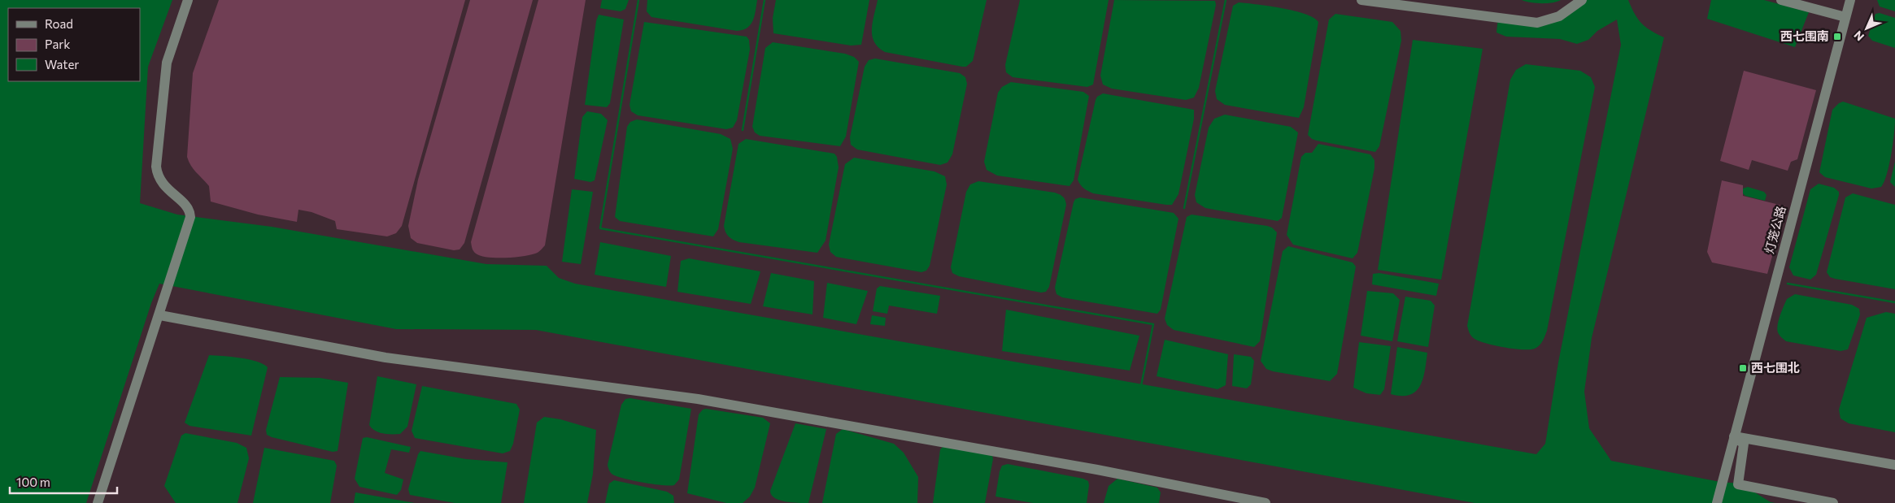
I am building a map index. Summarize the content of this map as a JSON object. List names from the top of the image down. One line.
{"streets":{"street":["灯笼公路"]},"places":{"transit":["西七围南","西七围北"]},"legend":["Road","Park","Water"],"scale_bar":"100 m","north":"bottom left"}
